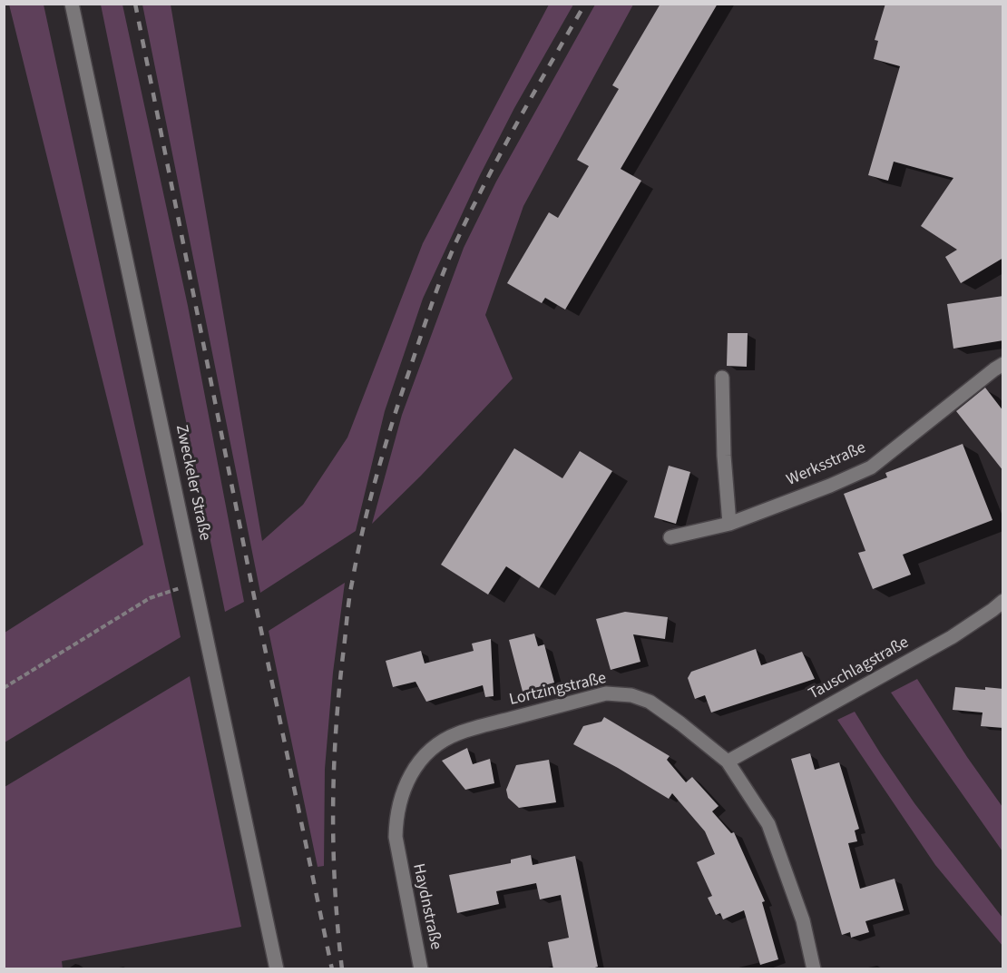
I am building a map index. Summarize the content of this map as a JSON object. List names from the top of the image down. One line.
{"streets":{"street":["Werksstraße","Zweckeler Straße","Tauschlagstraße","Lortzingstraße","Haydnstraße"]},"crossings":[["Tauschlagstraße","Lortzingstraße"],["Lortzingstraße","Haydnstraße"]]}
